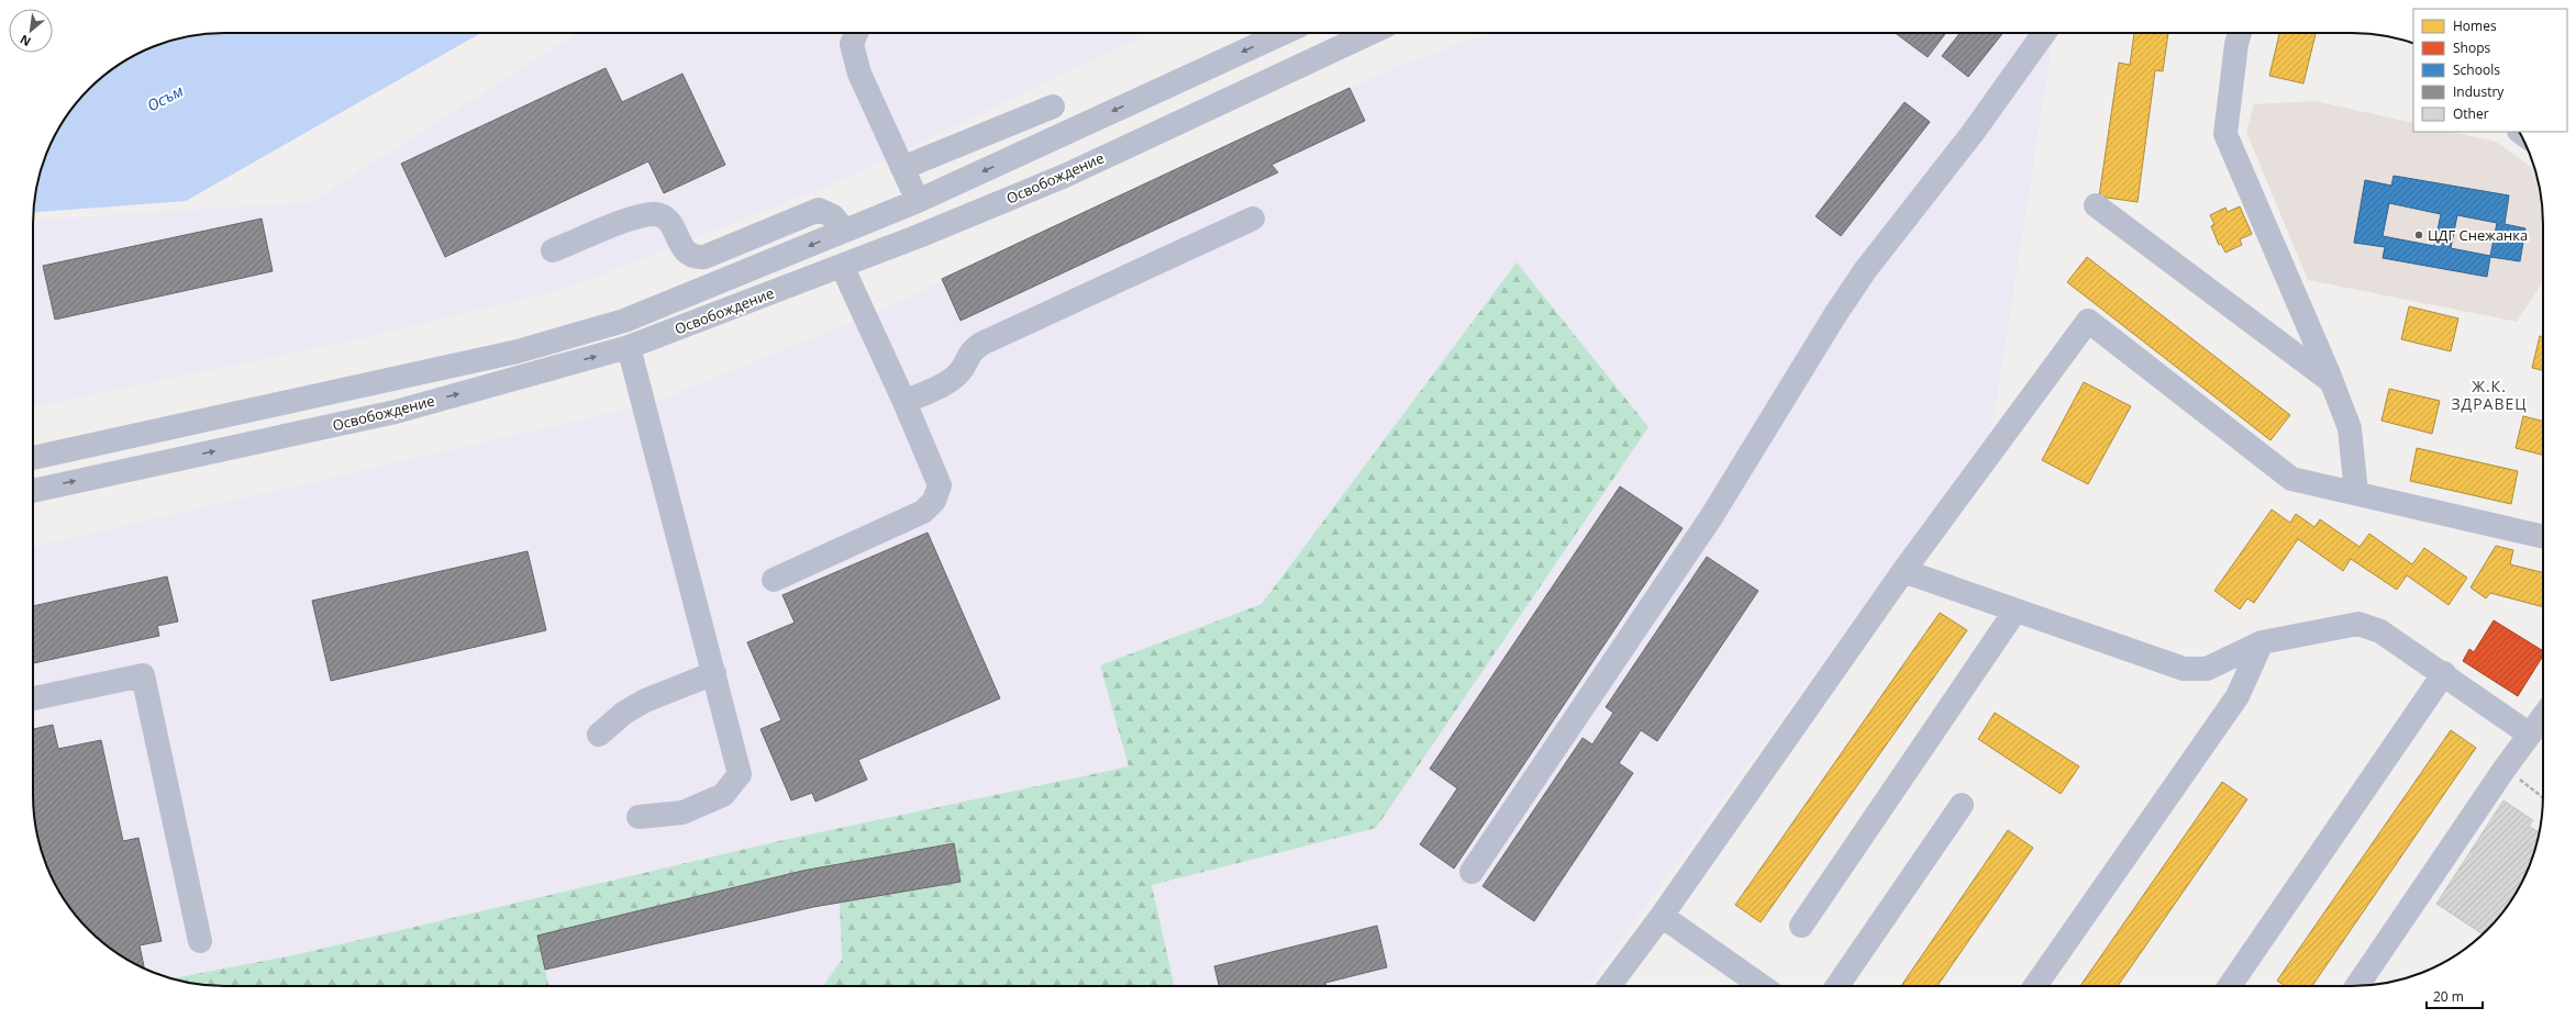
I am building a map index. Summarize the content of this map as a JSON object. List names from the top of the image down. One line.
{"streets":{"street":["Освобождение"]},"districts":["Ж.К. ЗДРАВЕЦ"],"water":["Осъм"],"places":["ЦДГ Снежанка"],"legend":["Homes","Shops","Schools","Industry","Other"],"scale_bar":"20 m","north":"bottom left"}
